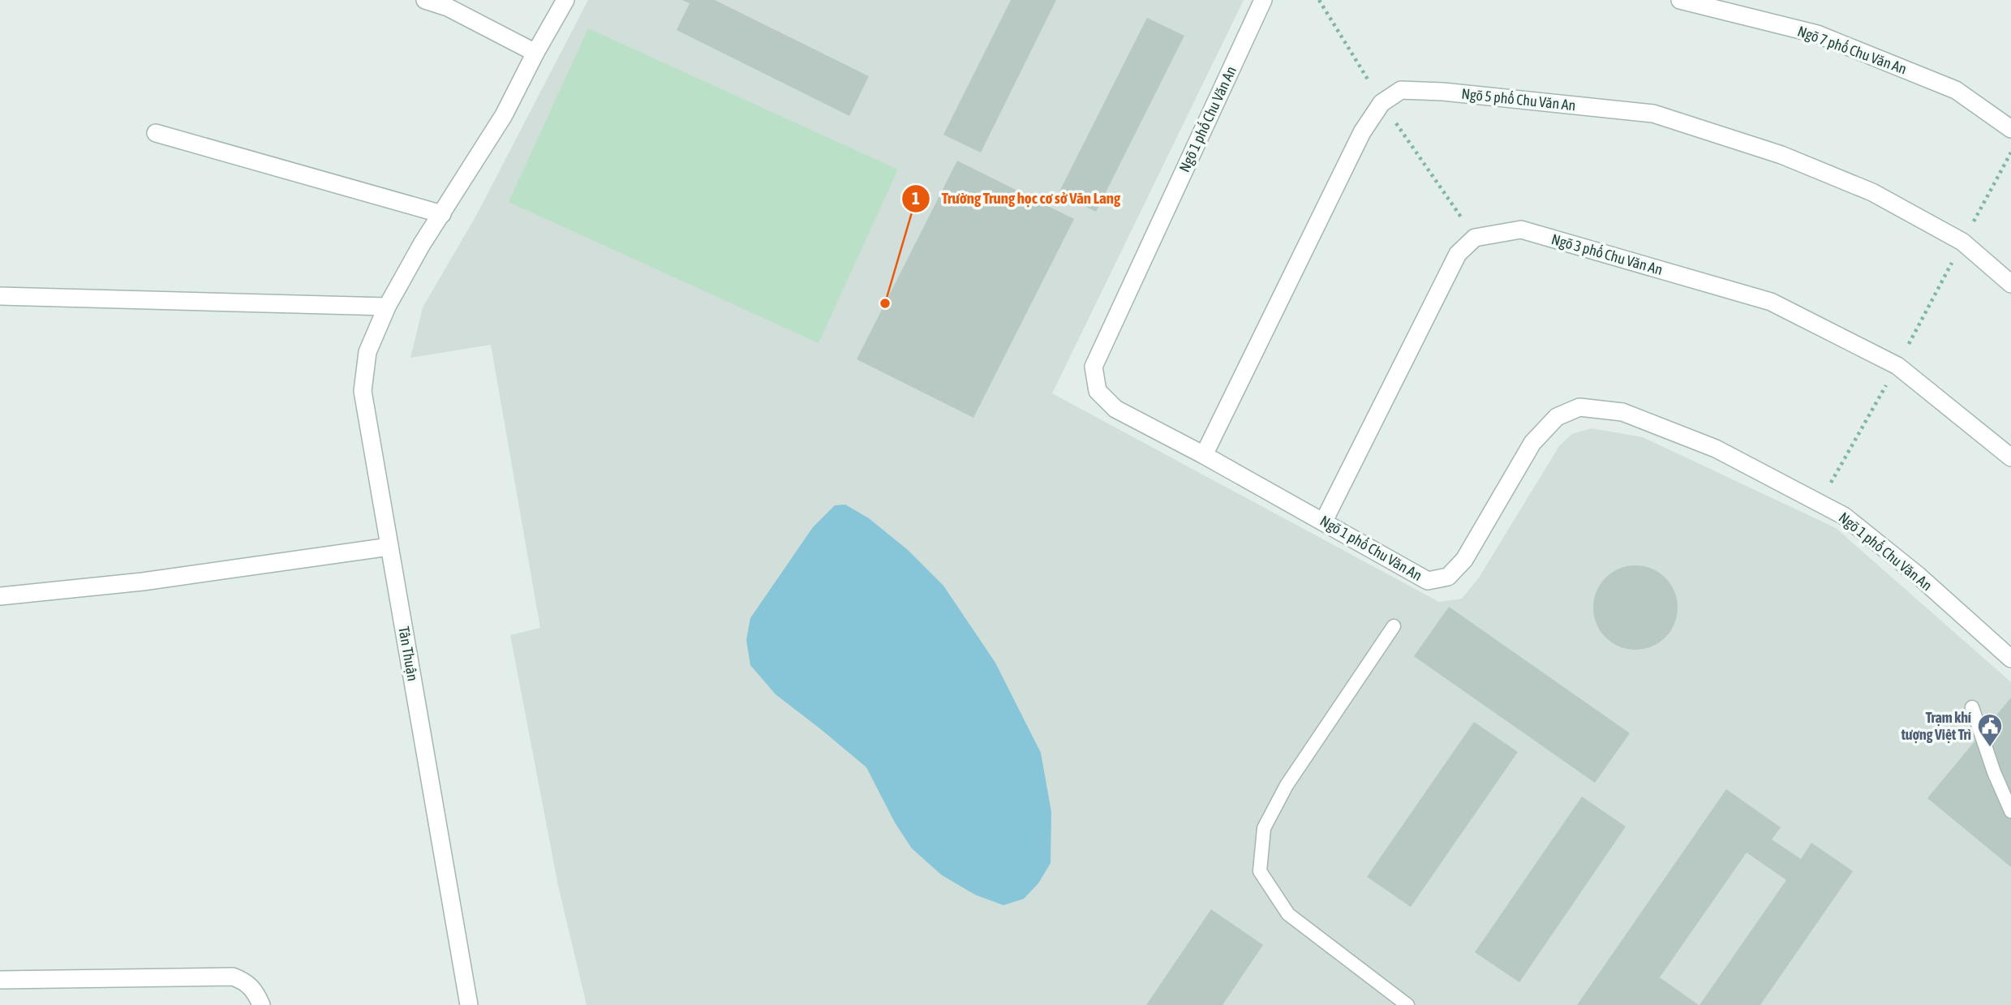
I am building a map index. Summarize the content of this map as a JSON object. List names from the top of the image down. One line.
{"streets":{"street":["Ngõ 7 phố Chu Văn An","Ngõ 5 phố Chu Văn An","Ngõ 1 phố Chu Văn An","Ngõ 3 phố Chu Văn An","Tân Thuận"]},"crossings":[["Ngõ 5 phố Chu Văn An","Ngõ 1 phố Chu Văn An"],["Ngõ 1 phố Chu Văn An","Ngõ 3 phố Chu Văn An"]],"places":{"other":["Trường Trung học cơ sở Văn Lang"],"public building":["Trạm khí tượng Việt Trì"]}}
